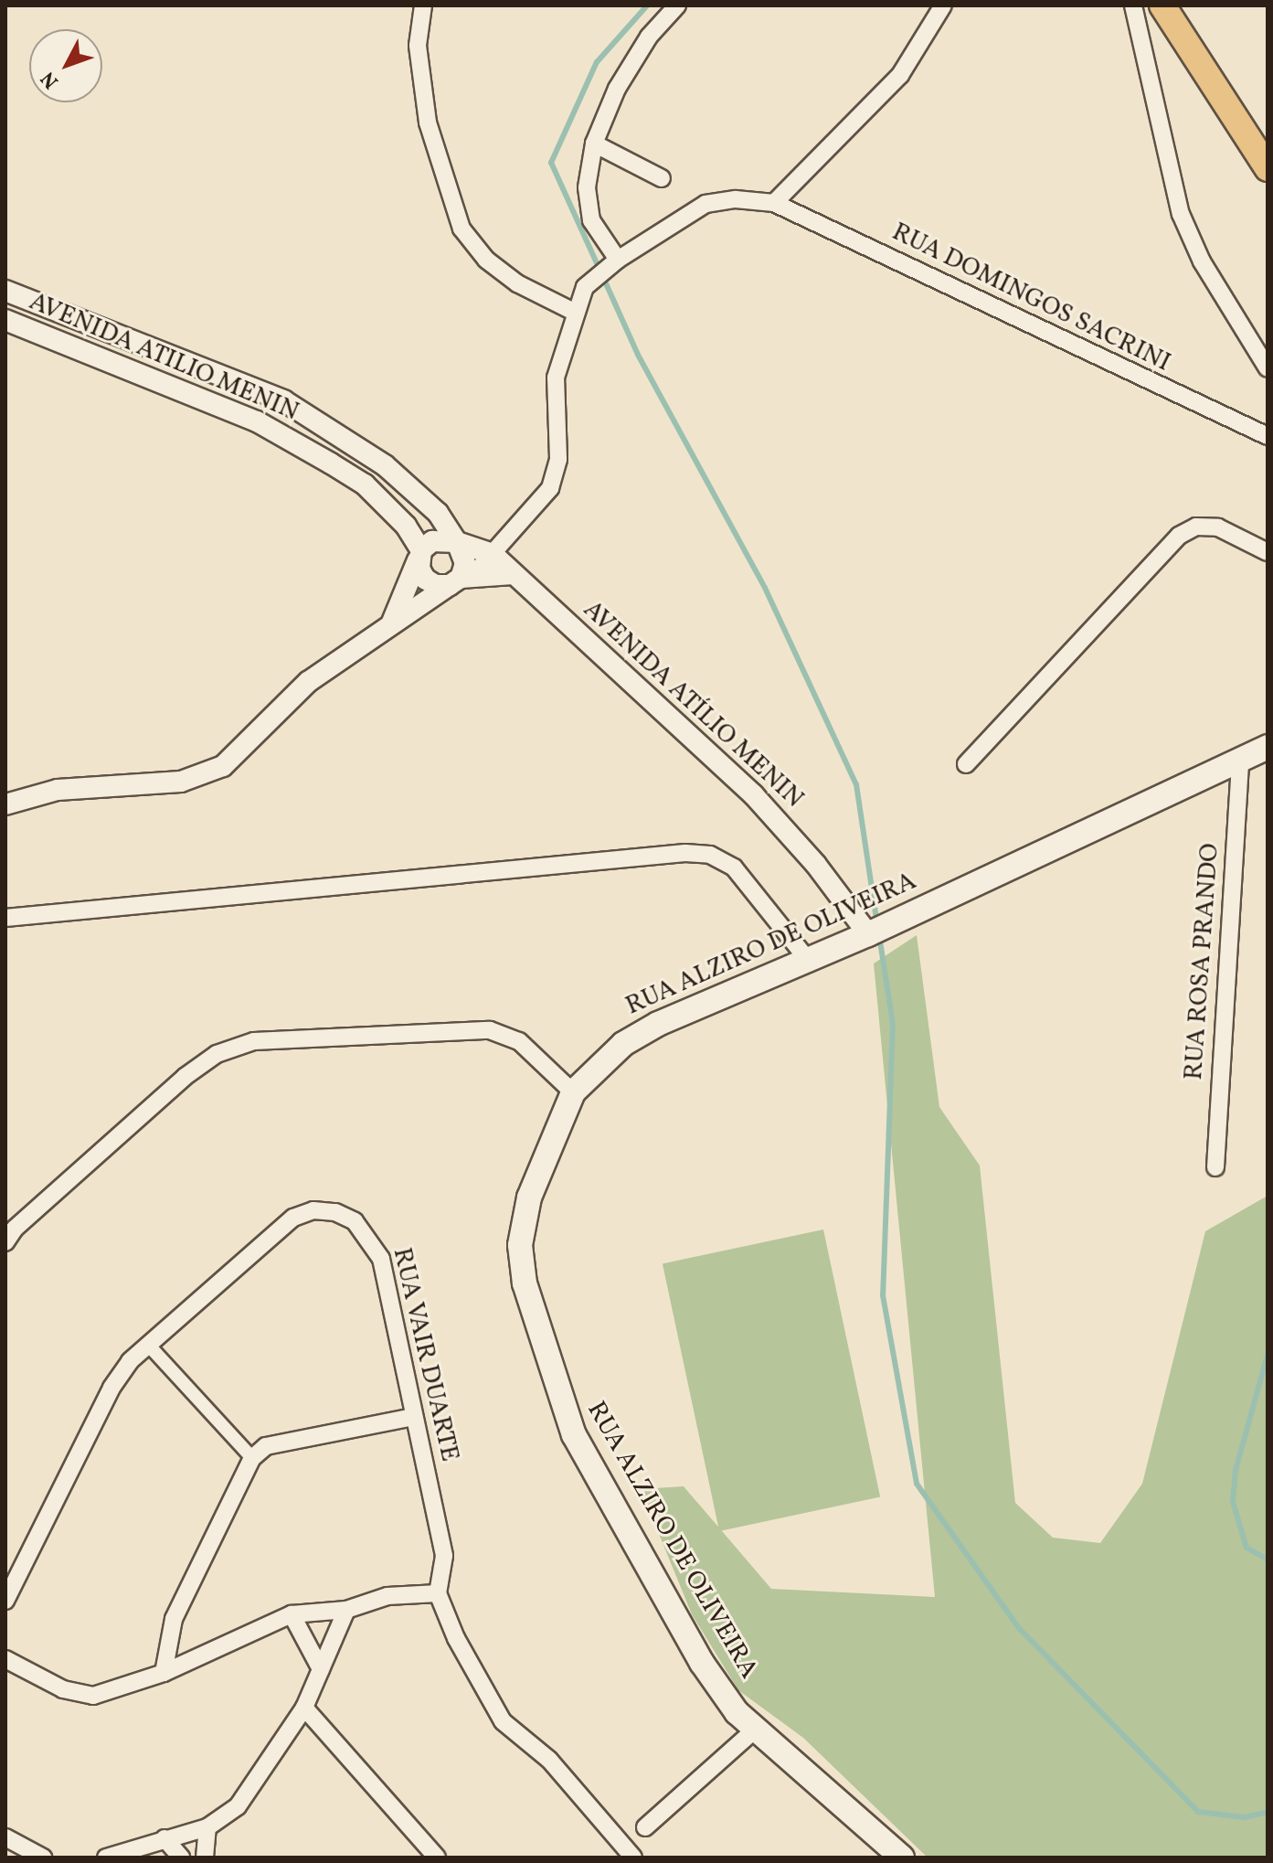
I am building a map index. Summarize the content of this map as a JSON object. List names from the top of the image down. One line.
{"streets":{"main road":["RUA ALZIRO DE OLIVEIRA"],"street":["RUA DOMINGOS SACRINI","AVENIDA ATILIO MENIN","AVENIDA ATÍLIO MENIN","RUA ROSA PRANDO","RUA VAIR DUARTE"]},"crossings":[["RUA DOMINGOS SACRINI","AVENIDA ATILIO MENIN"],["RUA DOMINGOS SACRINI","AVENIDA ATÍLIO MENIN"],["AVENIDA ATILIO MENIN","AVENIDA ATÍLIO MENIN"],["AVENIDA ATÍLIO MENIN","RUA ALZIRO DE OLIVEIRA"],["RUA ALZIRO DE OLIVEIRA","RUA ROSA PRANDO"]],"north":"bottom left"}
